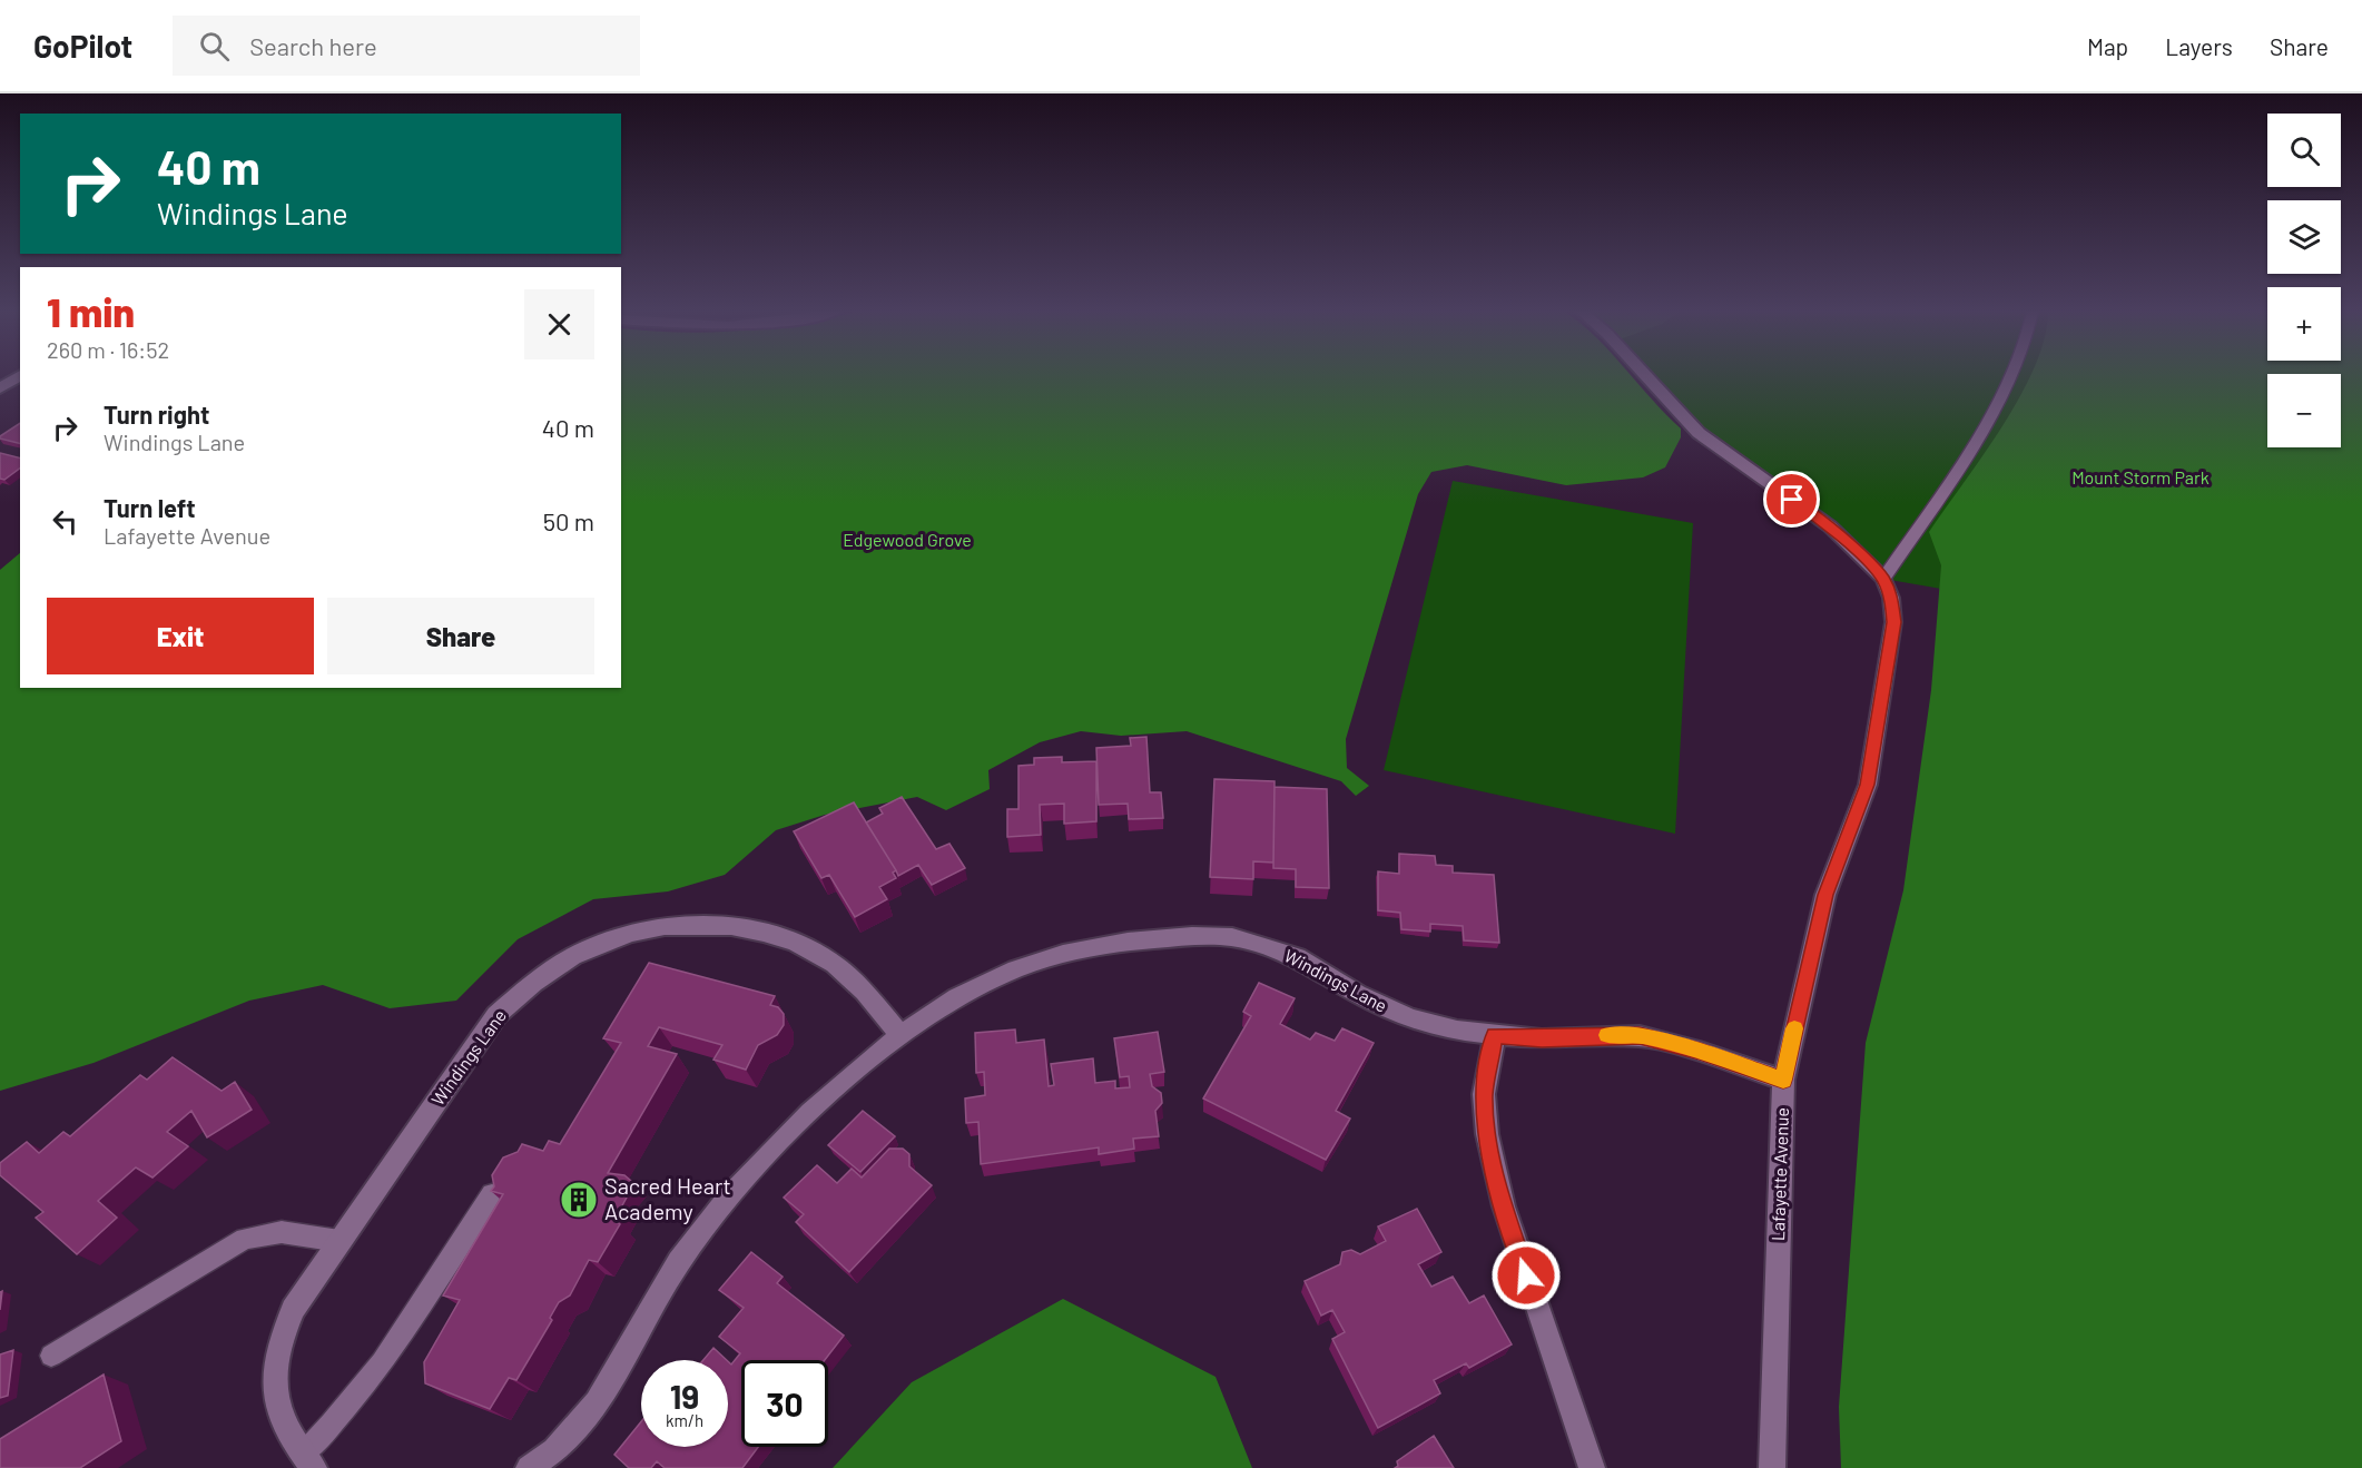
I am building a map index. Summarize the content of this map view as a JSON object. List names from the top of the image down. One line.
{"streets":{"street":["Windings Lane","Lafayette Avenue"]},"crossings":[["Windings Lane","Lafayette Avenue"]],"parks":["Mount Storm Park","Edgewood Grove"],"places":{"building":["Sacred Heart Academy"]},"page":{"header":"GoPilot","search":"Search here","nav":["Map","Layers","Share"],"map_buttons":["+","−"],"turn":["40 m","Windings Lane"],"heading":["1 min","260 m · 16:52"],"list":[{"name":"Turn right","note":"Windings Lane","value":"40 m"},{"name":"Turn left","note":"Lafayette Avenue","value":"50 m"}],"buttons":["Exit","Share"],"speed":"19 km/h","limit":"30"}}
